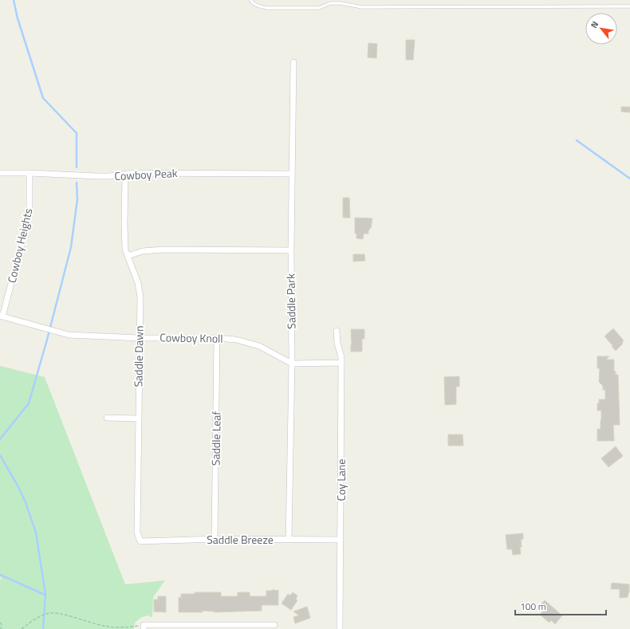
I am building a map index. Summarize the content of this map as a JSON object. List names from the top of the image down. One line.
{"streets":{"street":["Cowboy Peak","Cowboy Heights","Saddle Park","Cowboy Knoll","Saddle Dawn","Saddle Leaf","Coy Lane","Saddle Breeze"]},"crossings":[["Cowboy Peak","Cowboy Heights"],["Cowboy Peak","Saddle Park"],["Cowboy Peak","Saddle Dawn"],["Cowboy Heights","Cowboy Knoll"],["Saddle Park","Cowboy Knoll"],["Saddle Park","Saddle Breeze"],["Cowboy Knoll","Saddle Dawn"],["Cowboy Knoll","Saddle Leaf"],["Cowboy Knoll","Coy Lane"],["Saddle Dawn","Saddle Breeze"],["Saddle Leaf","Saddle Breeze"],["Coy Lane","Saddle Breeze"]],"scale_bar":"100 m","north":"top left"}
